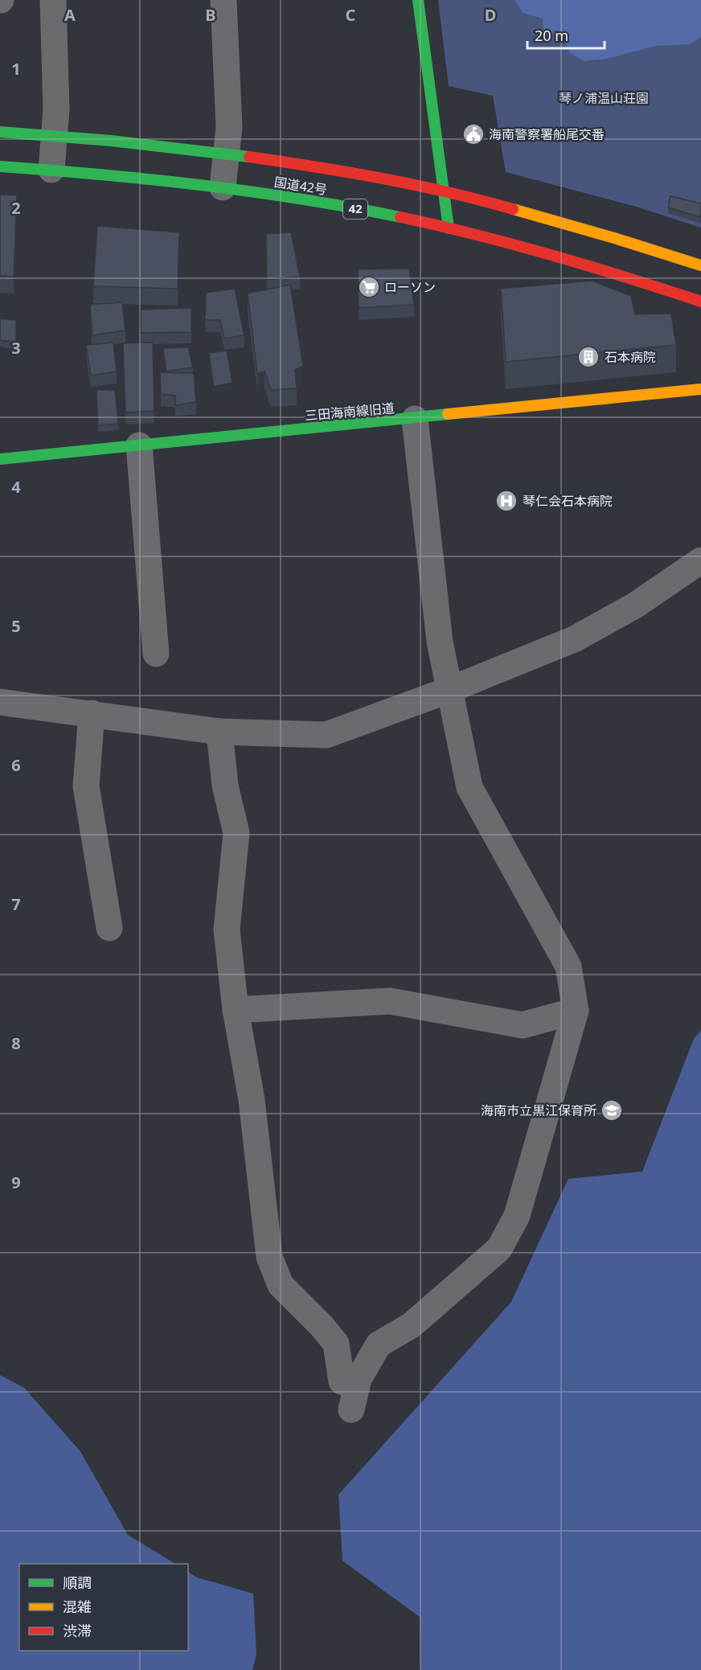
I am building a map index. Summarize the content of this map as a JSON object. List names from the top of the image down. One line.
{"streets":{"main road":["国道42号","42","三田海南線旧道"]},"parks":["琴ノ浦温山荘園"],"places":{"public building":["海南警察署船尾交番"],"supermarket":["ローソン"],"building":["石本病院"],"hospital":["琴仁会石本病院"],"school or university":["海南市立黒江保育所"]},"legend":["順調","混雑","渋滞"],"scale_bar":"20 m","grid":{"columns":["A","B","C","D"],"rows":["1","2","3","4","5","6","7","8","9"]}}
